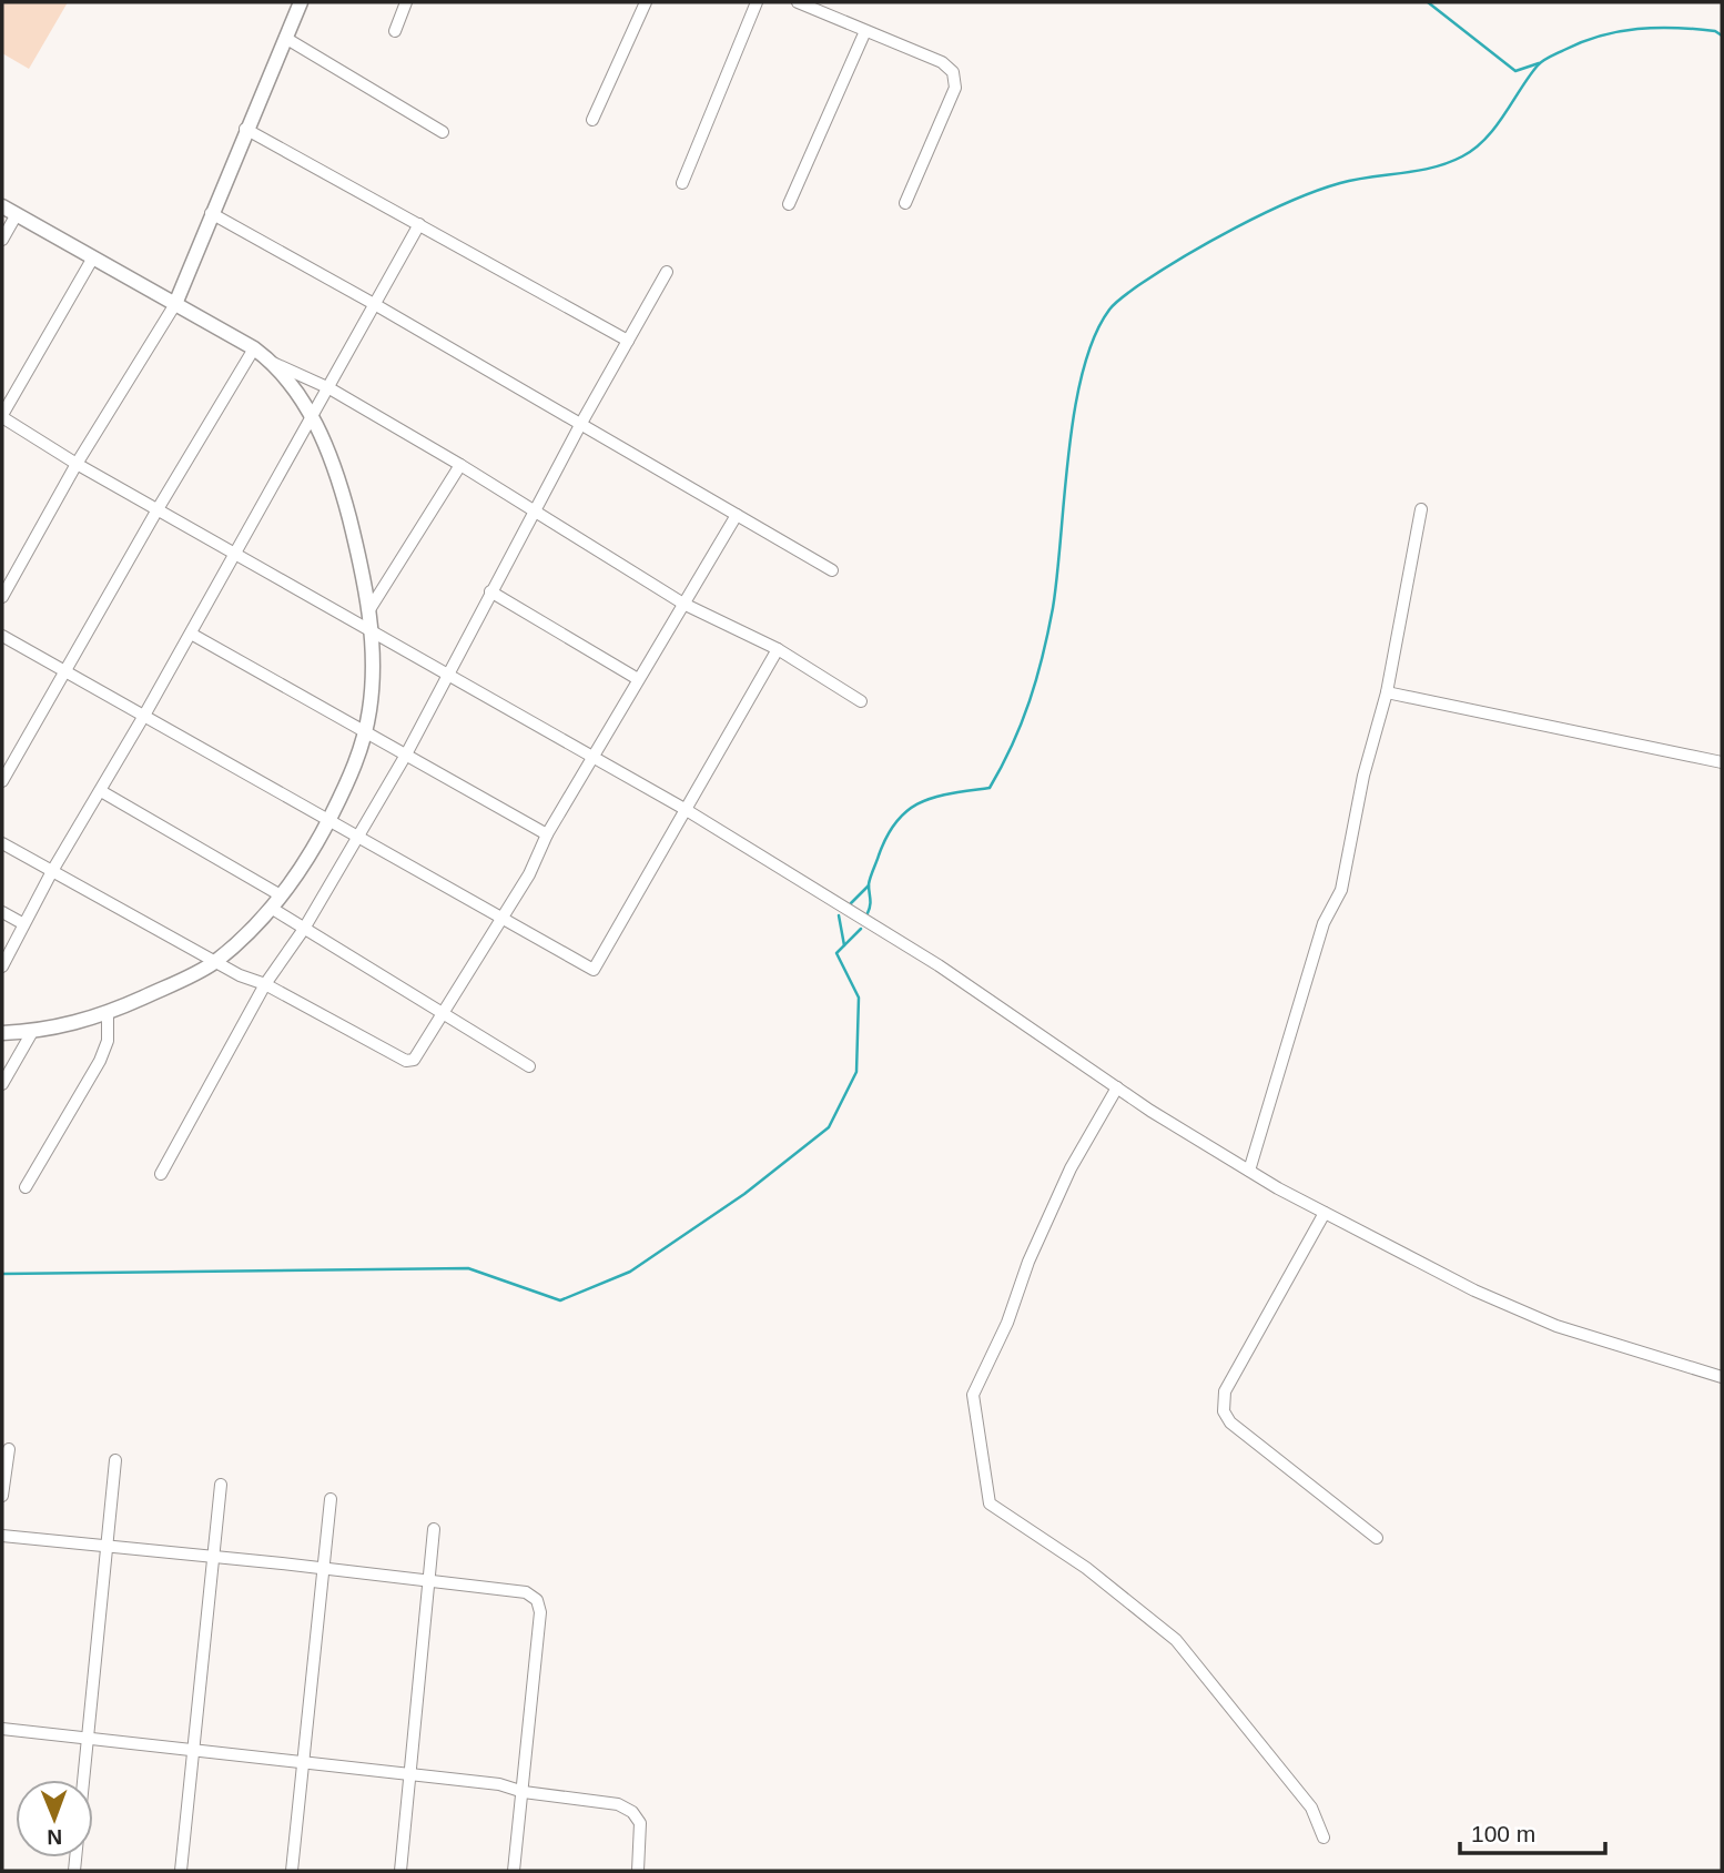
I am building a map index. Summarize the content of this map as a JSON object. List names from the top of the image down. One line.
{"scale_bar":"100 m","north":"bottom"}
